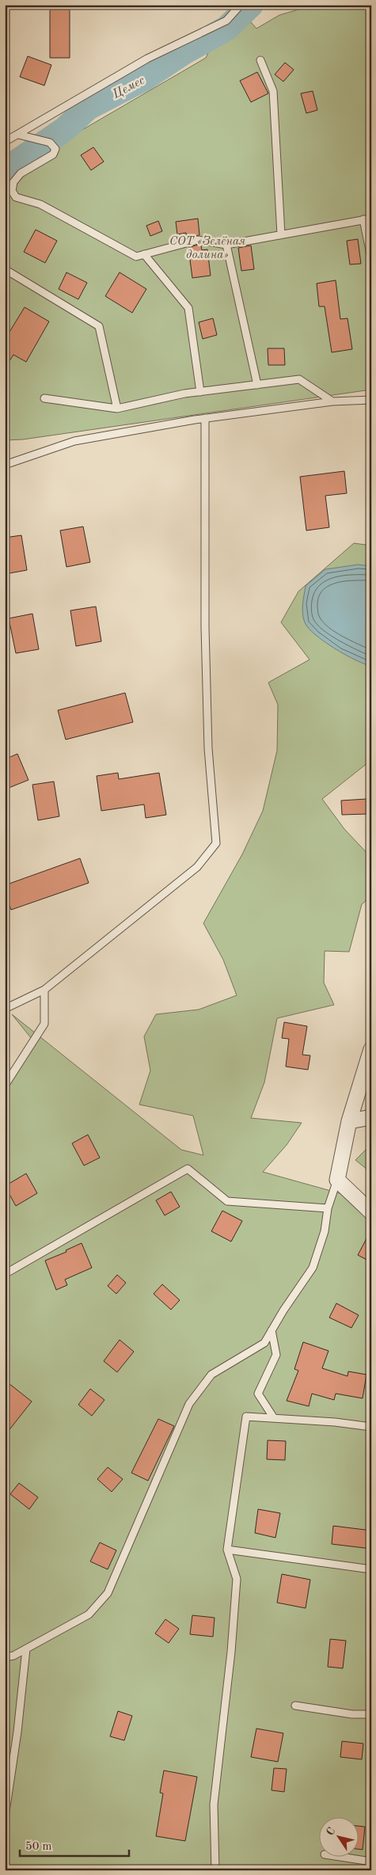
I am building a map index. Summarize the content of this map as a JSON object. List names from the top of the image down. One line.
{"water":["Цемес"],"parks":["СОТ «Зелёная долина»"],"scale_bar":"50 m","north":"top left"}
